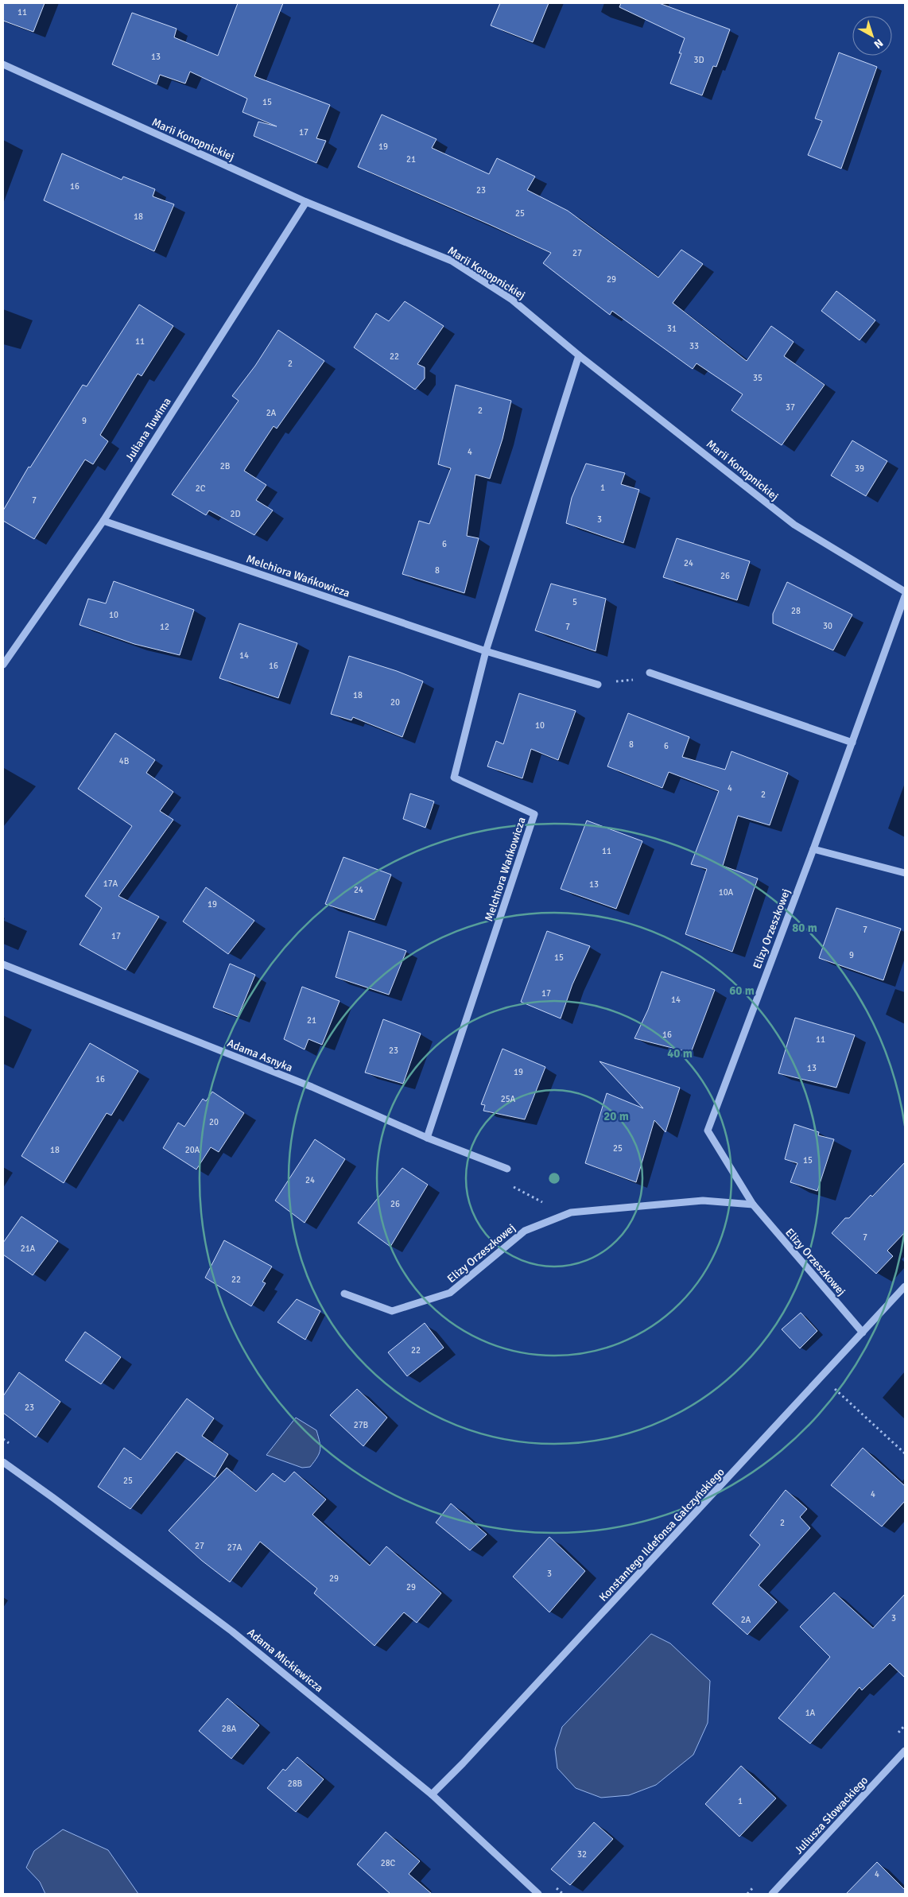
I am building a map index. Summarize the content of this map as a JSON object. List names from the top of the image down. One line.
{"streets":{"street":["Marii Konopnickiej","Juliana Tuwima","Melchiora Wańkowicza","Elizy Orzeszkowej","Adama Asnyka","Konstantego Ildefonsa Gałczyńskiego","Adama Mickiewicza","Juliusza Słowackiego"]},"crossings":[["Marii Konopnickiej","Juliana Tuwima"],["Marii Konopnickiej","Melchiora Wańkowicza"],["Juliana Tuwima","Melchiora Wańkowicza"],["Melchiora Wańkowicza","Adama Asnyka"],["Elizy Orzeszkowej","Konstantego Ildefonsa Gałczyńskiego"],["Konstantego Ildefonsa Gałczyńskiego","Adama Mickiewicza"]],"house_numbers":["11","13","3D","15","17","19","21","16","23","25","18","27","29","31","11","33","22","2","35","37","2","2A","9","4","2B","39","1","2C","7","2D","3","6","24","8","26","5","28","10","30","12","7","14","16","18","20","10","8","6","4B","4","2","11","17A","13","24","10A","19","7","17","9","15","17","14","21","16","11","23","13","19","16","25A","20","25","18","20A","15","24","26","7","21A","22","22","23","27B","25","4","2","27","27A","3","29","29","3","2A","1A","28A","28B","1","32","28C","4"],"north":"bottom right","rings":["80 m","60 m","40 m","20 m"]}
